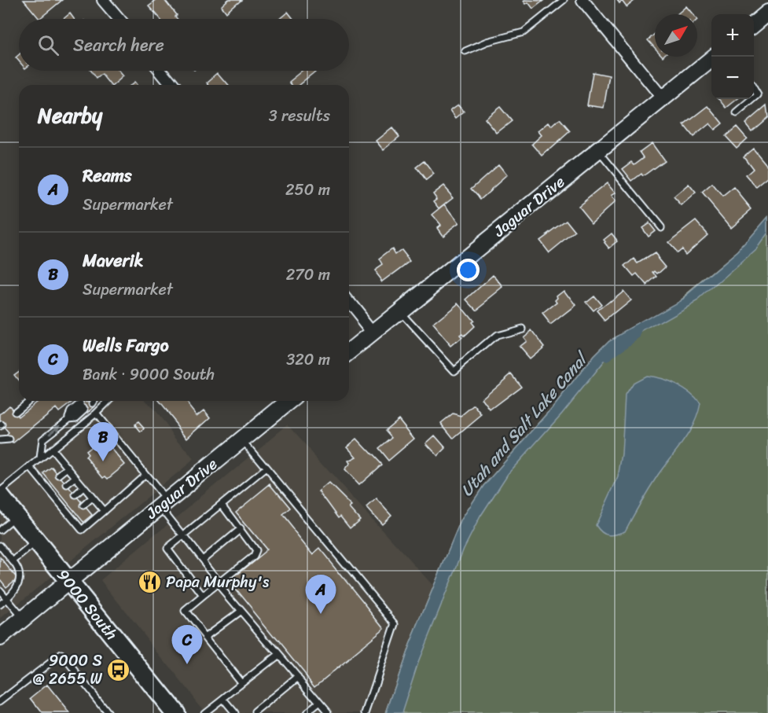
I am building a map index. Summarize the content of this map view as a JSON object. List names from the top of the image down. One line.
{"streets":{"main road":["Jaguar Drive","9000 South"]},"crossings":[["Jaguar Drive","9000 South"]],"water":["Utah and Salt Lake Canal"],"places":{"restaurant":["Papa Murphy's"],"bus stop":["9000 S @ 2655 W"]},"north":"top right","page":{"map_buttons":["+","−"],"search":"Search here","heading":["Nearby","3 results"],"list":[{"mark":"A","name":"Reams","note":"Supermarket","value":"250 m"},{"mark":"B","name":"Maverik","note":"Supermarket","value":"270 m"},{"mark":"C","name":"Wells Fargo","note":"Bank · 9000 South","value":"320 m"}],"pins":["B","A","C"]}}
